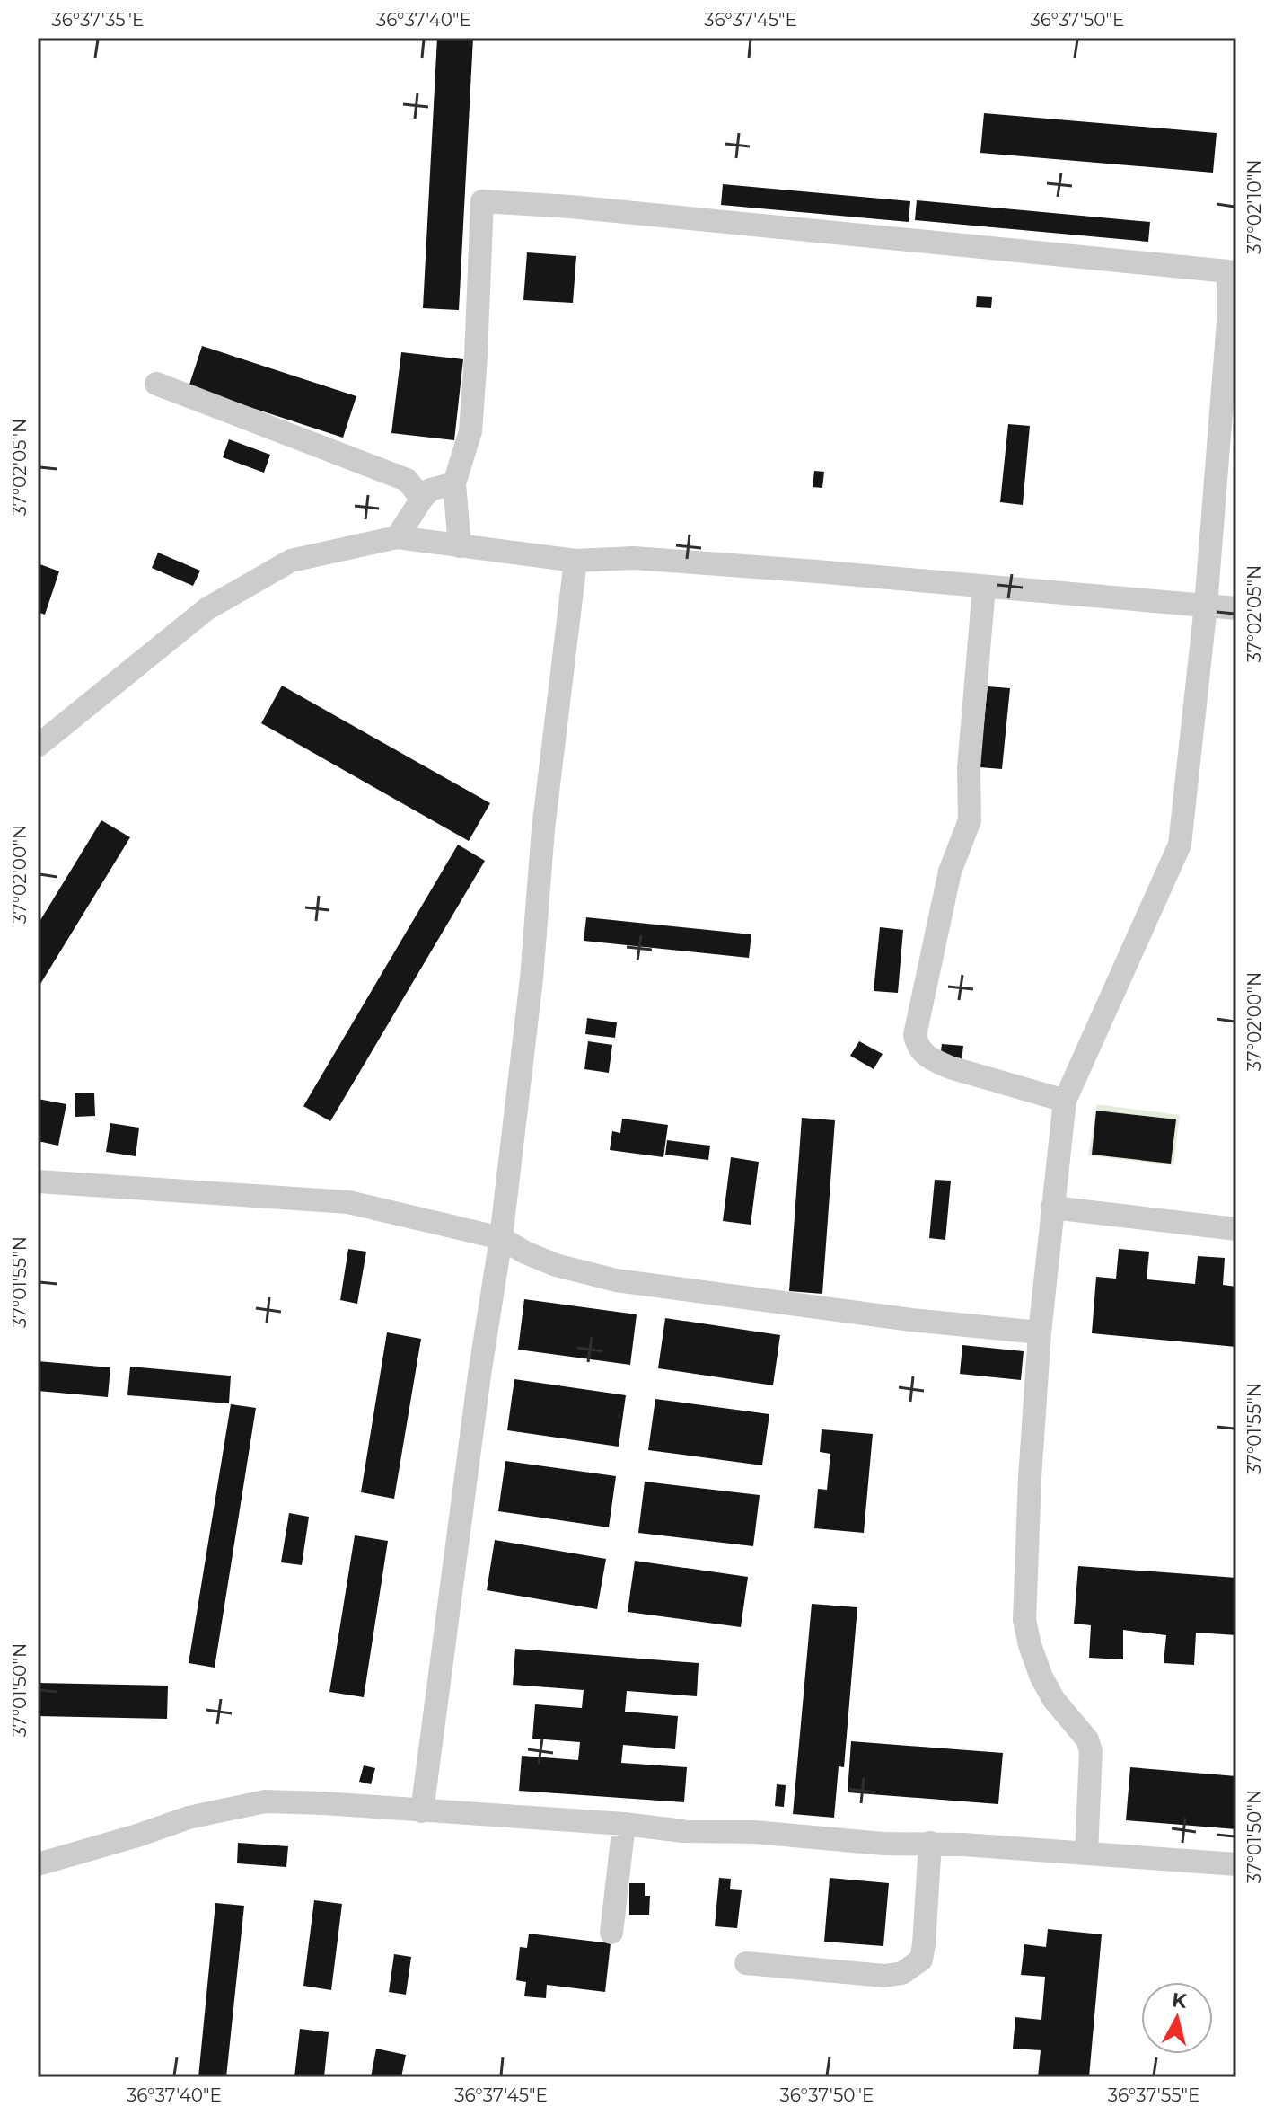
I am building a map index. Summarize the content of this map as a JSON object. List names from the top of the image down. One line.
{"north":"top","coordinates":["36°37'35\"E","36°37'40\"E","36°37'45\"E","36°37'50\"E","37°02'10\"N","37°02'05\"N","37°02'00\"N","37°01'55\"N","37°01'50\"N","36°37'55\"E"]}
